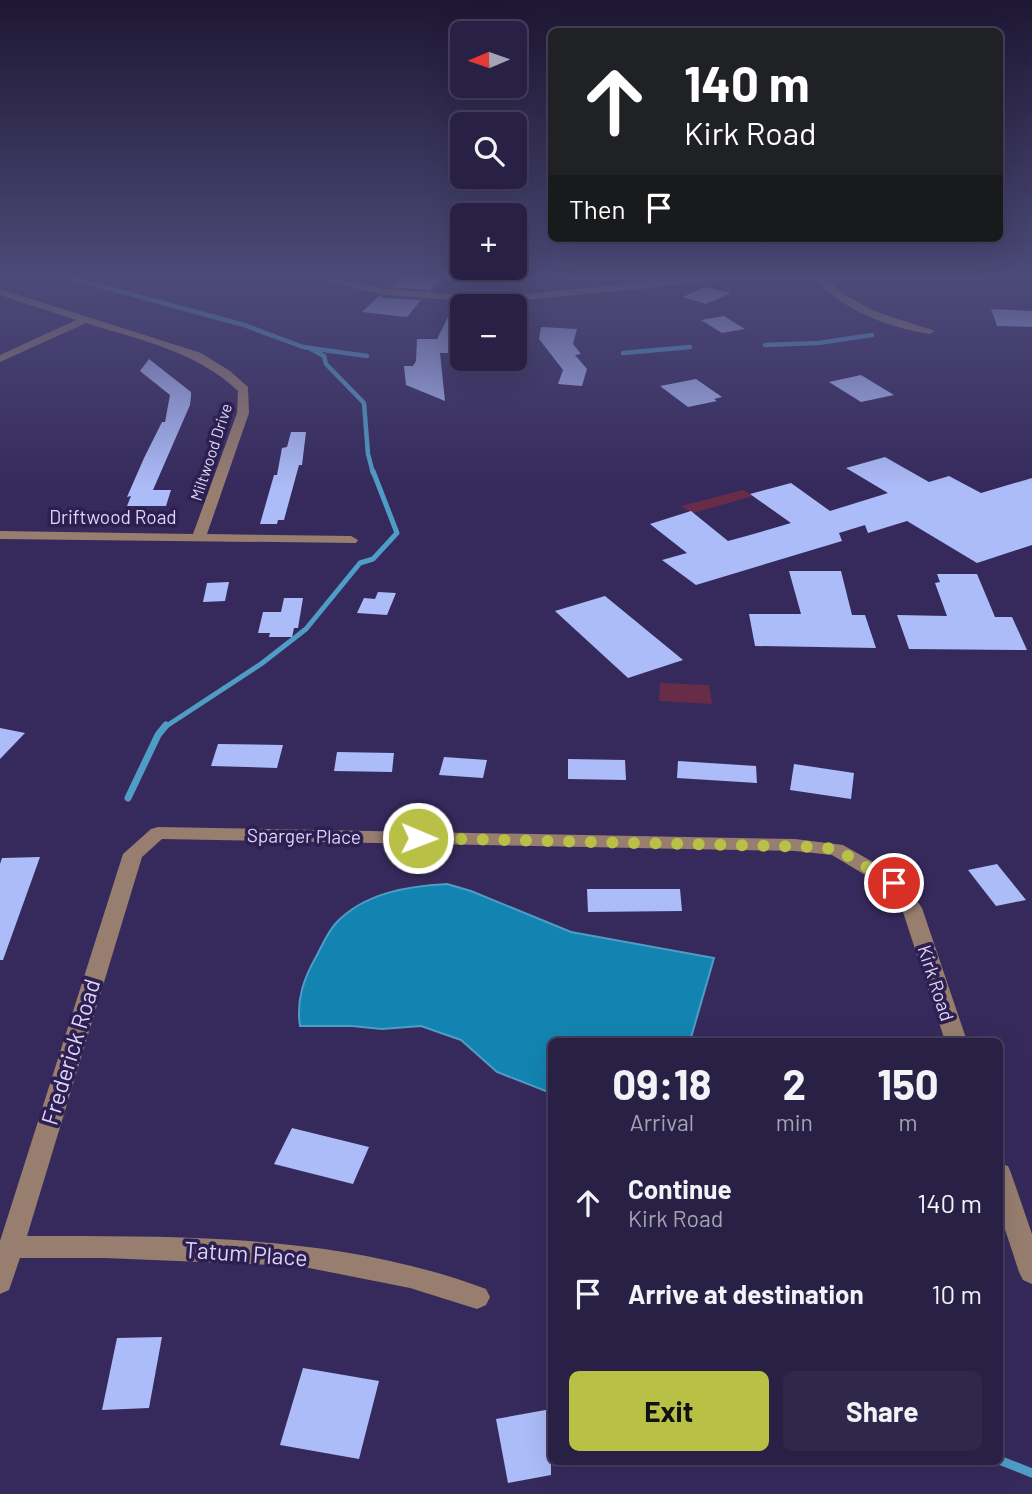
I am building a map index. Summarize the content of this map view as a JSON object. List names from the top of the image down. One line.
{"streets":{"street":["Miltwood Drive","Driftwood Road","Sparger Place","Kirk Road","Frederick Road","Tatum Place"]},"crossings":[["Miltwood Drive","Driftwood Road"],["Sparger Place","Kirk Road"],["Sparger Place","Frederick Road"],["Frederick Road","Tatum Place"]],"north":"left","page":{"map_buttons":["+","−"],"turn":["140 m","Kirk Road"],"then":"Then","eta":["09:18","Arrival","2","min","150","m"],"list":[{"name":"Continue","note":"Kirk Road","value":"140 m"},{"name":"Arrive at destination","value":"10 m"}],"buttons":["Exit","Share"]}}
